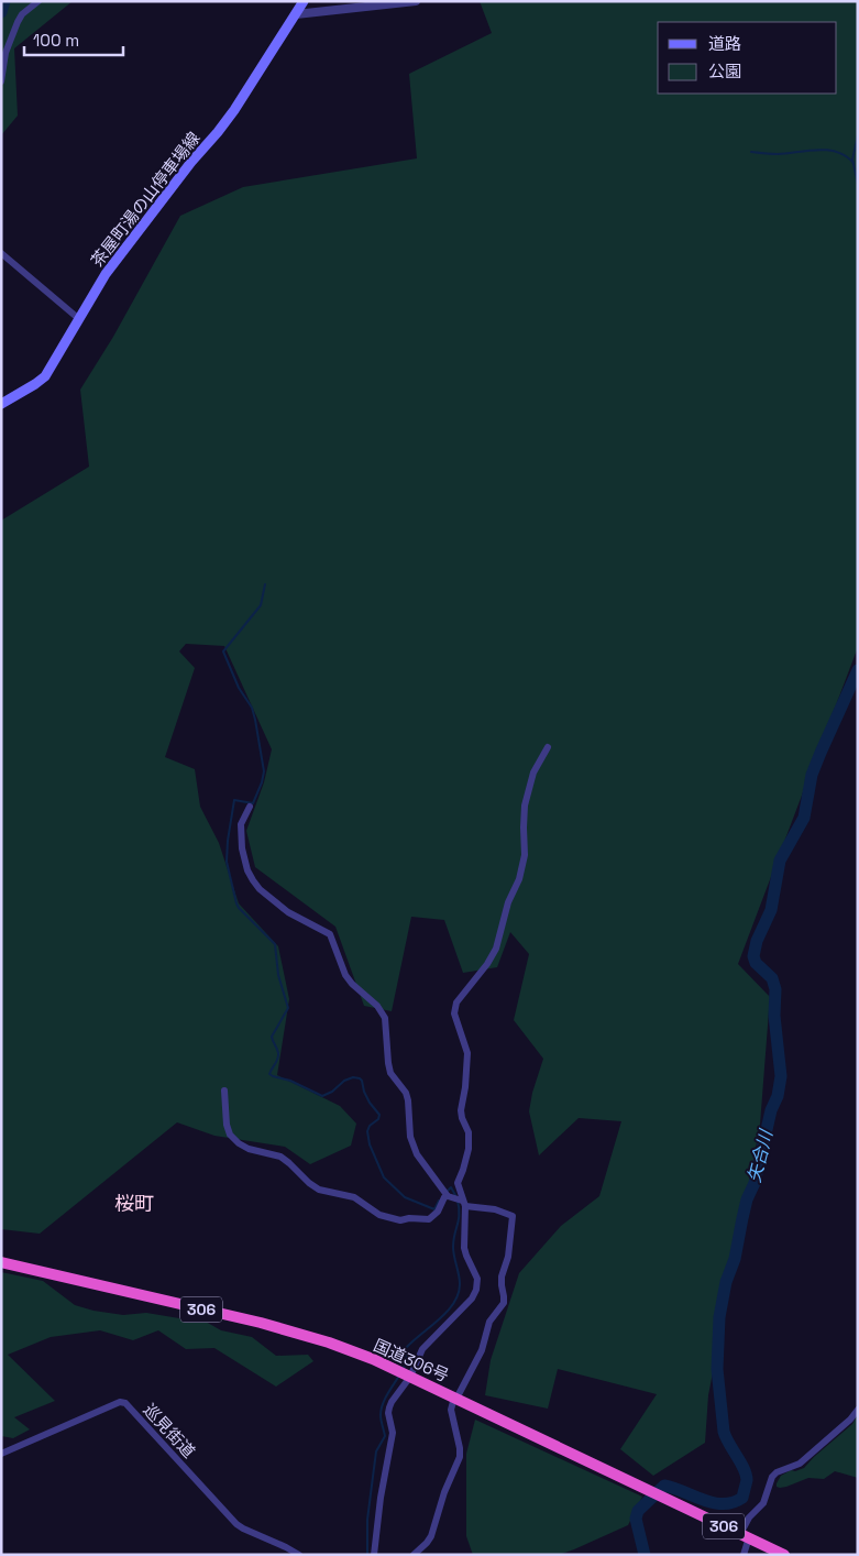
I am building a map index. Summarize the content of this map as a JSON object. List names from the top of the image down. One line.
{"streets":{"highway":["306","国道306号"],"main road":["茶屋町湯の山停車場線"],"street":["巡見街道"]},"districts":["桜町"],"water":["矢合川"],"legend":["道路","公園"],"scale_bar":"100 m"}
